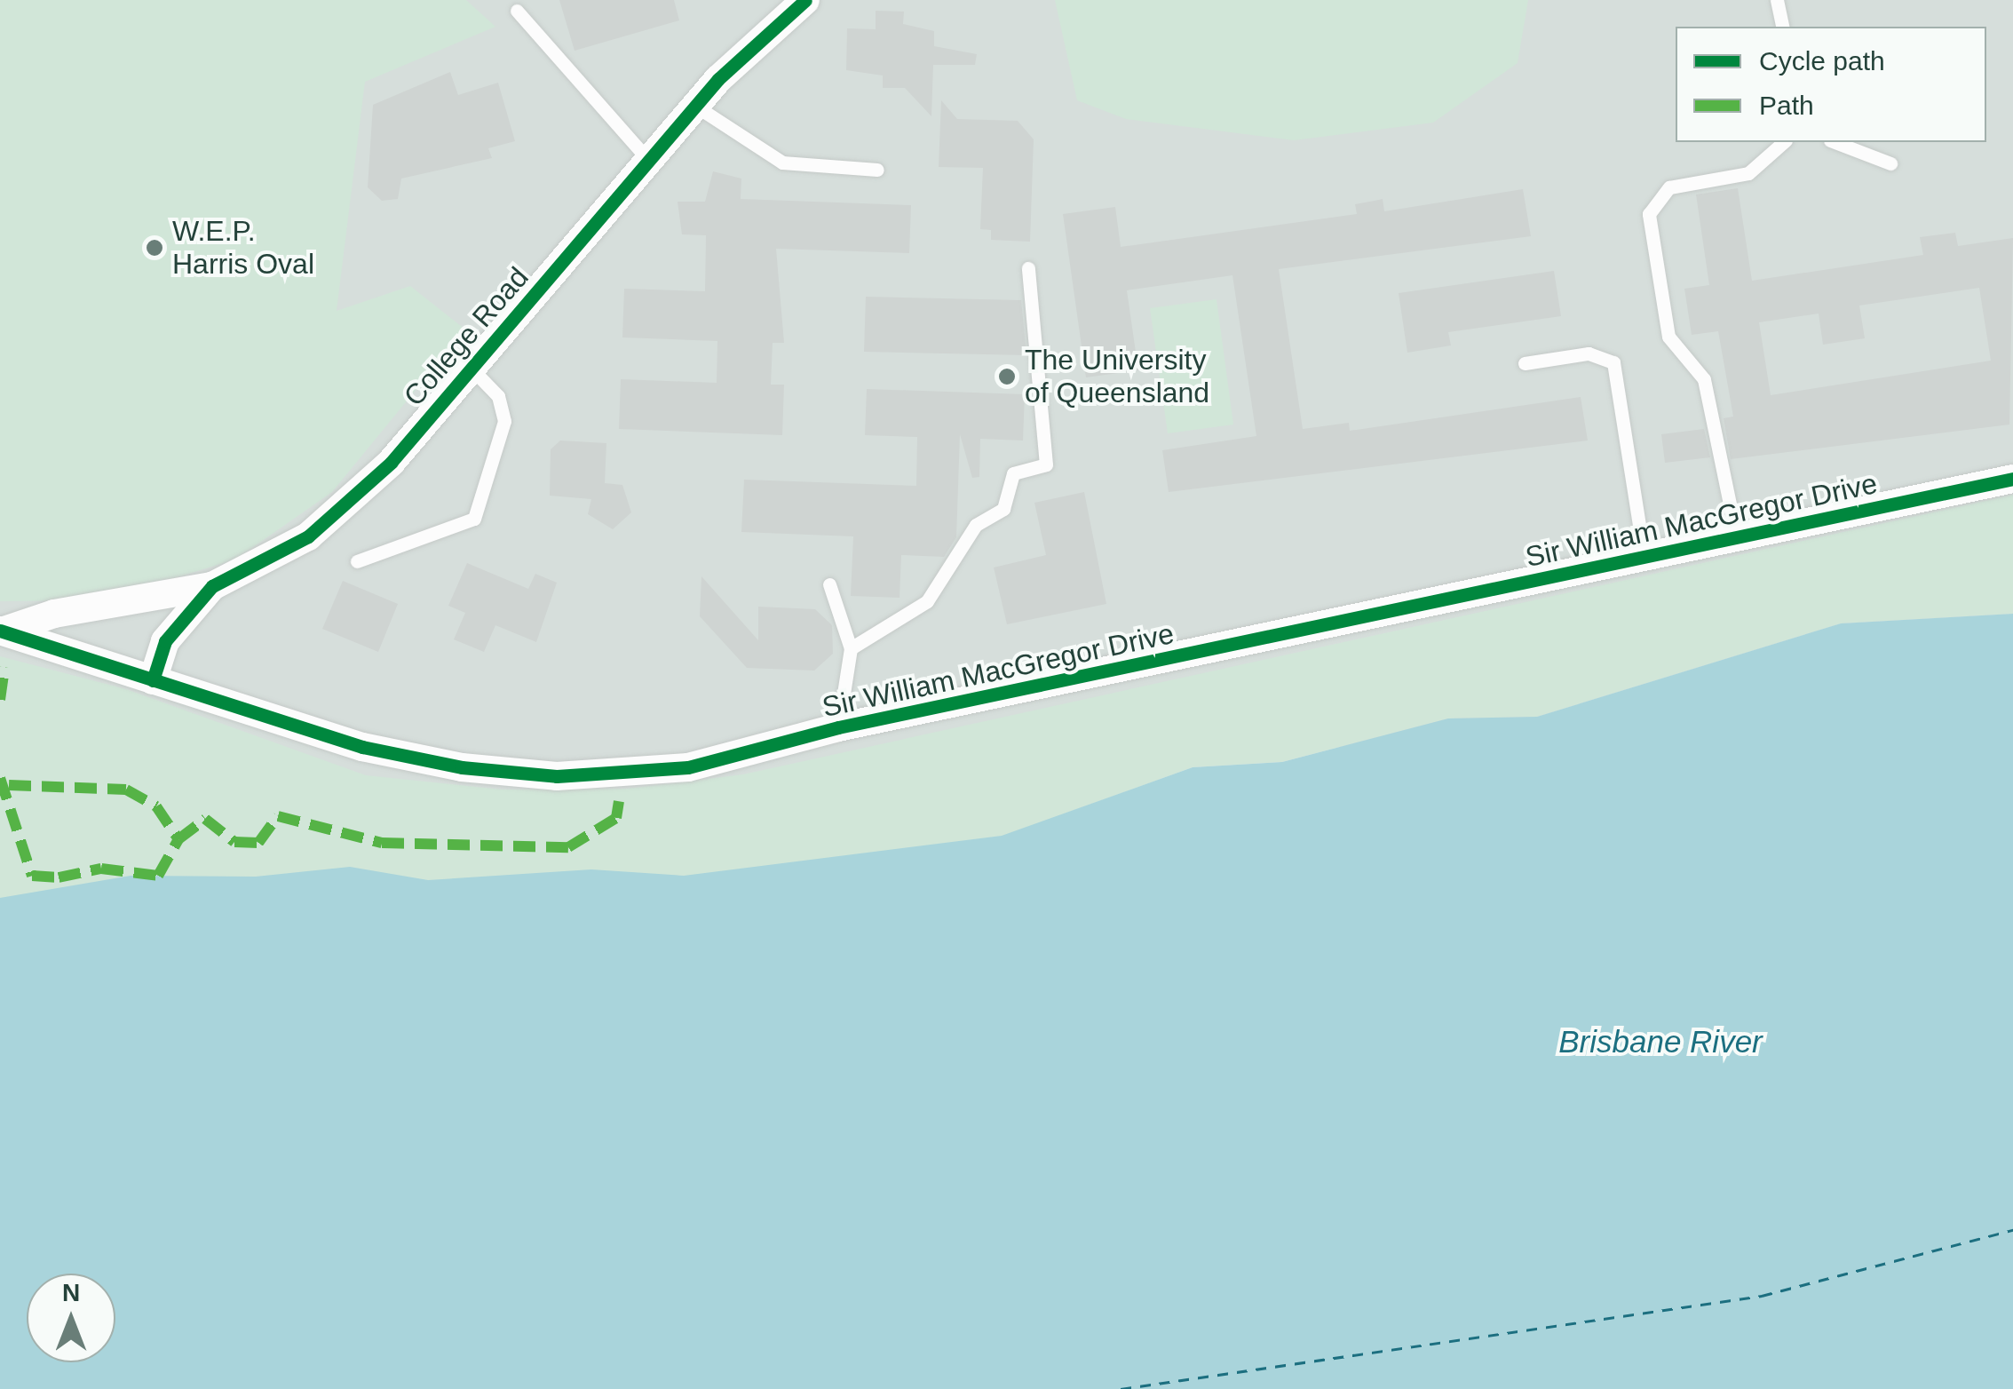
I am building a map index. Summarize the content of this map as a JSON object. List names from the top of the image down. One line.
{"streets":{"street":["College Road","Sir William MacGregor Drive"]},"crossings":[["College Road","Sir William MacGregor Drive"]],"water":["Brisbane River"],"places":["W.E.P. Harris Oval","The University of Queensland"],"legend":["Cycle path","Path"],"north":"top"}
